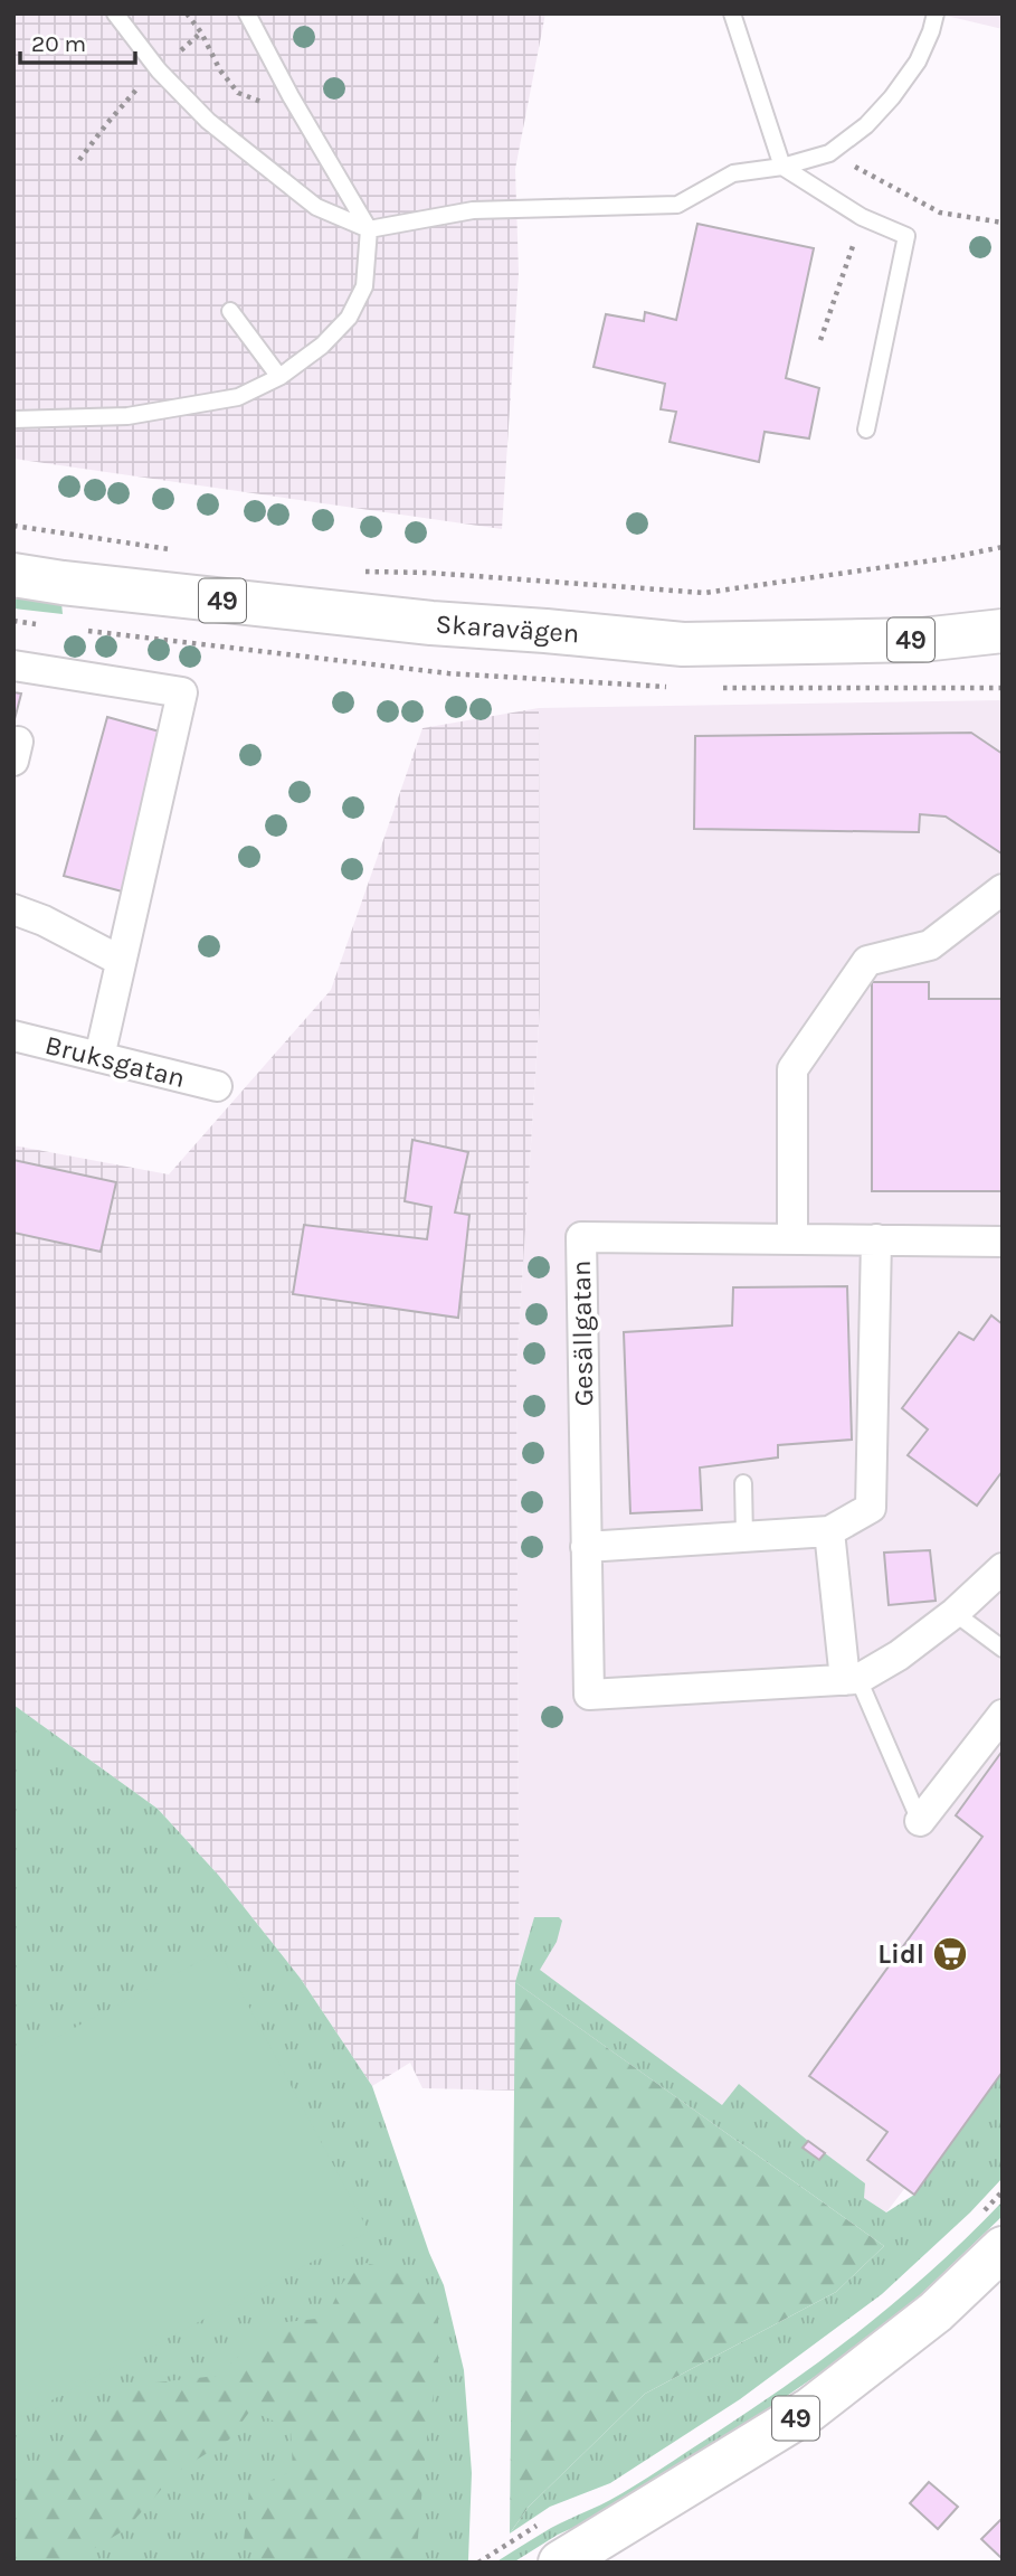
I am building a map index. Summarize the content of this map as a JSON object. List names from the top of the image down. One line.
{"streets":{"main road":["49","Skaravägen"],"street":["Bruksgatan","Gesällgatan"]},"places":{"supermarket":["Lidl"]},"scale_bar":"20 m"}
